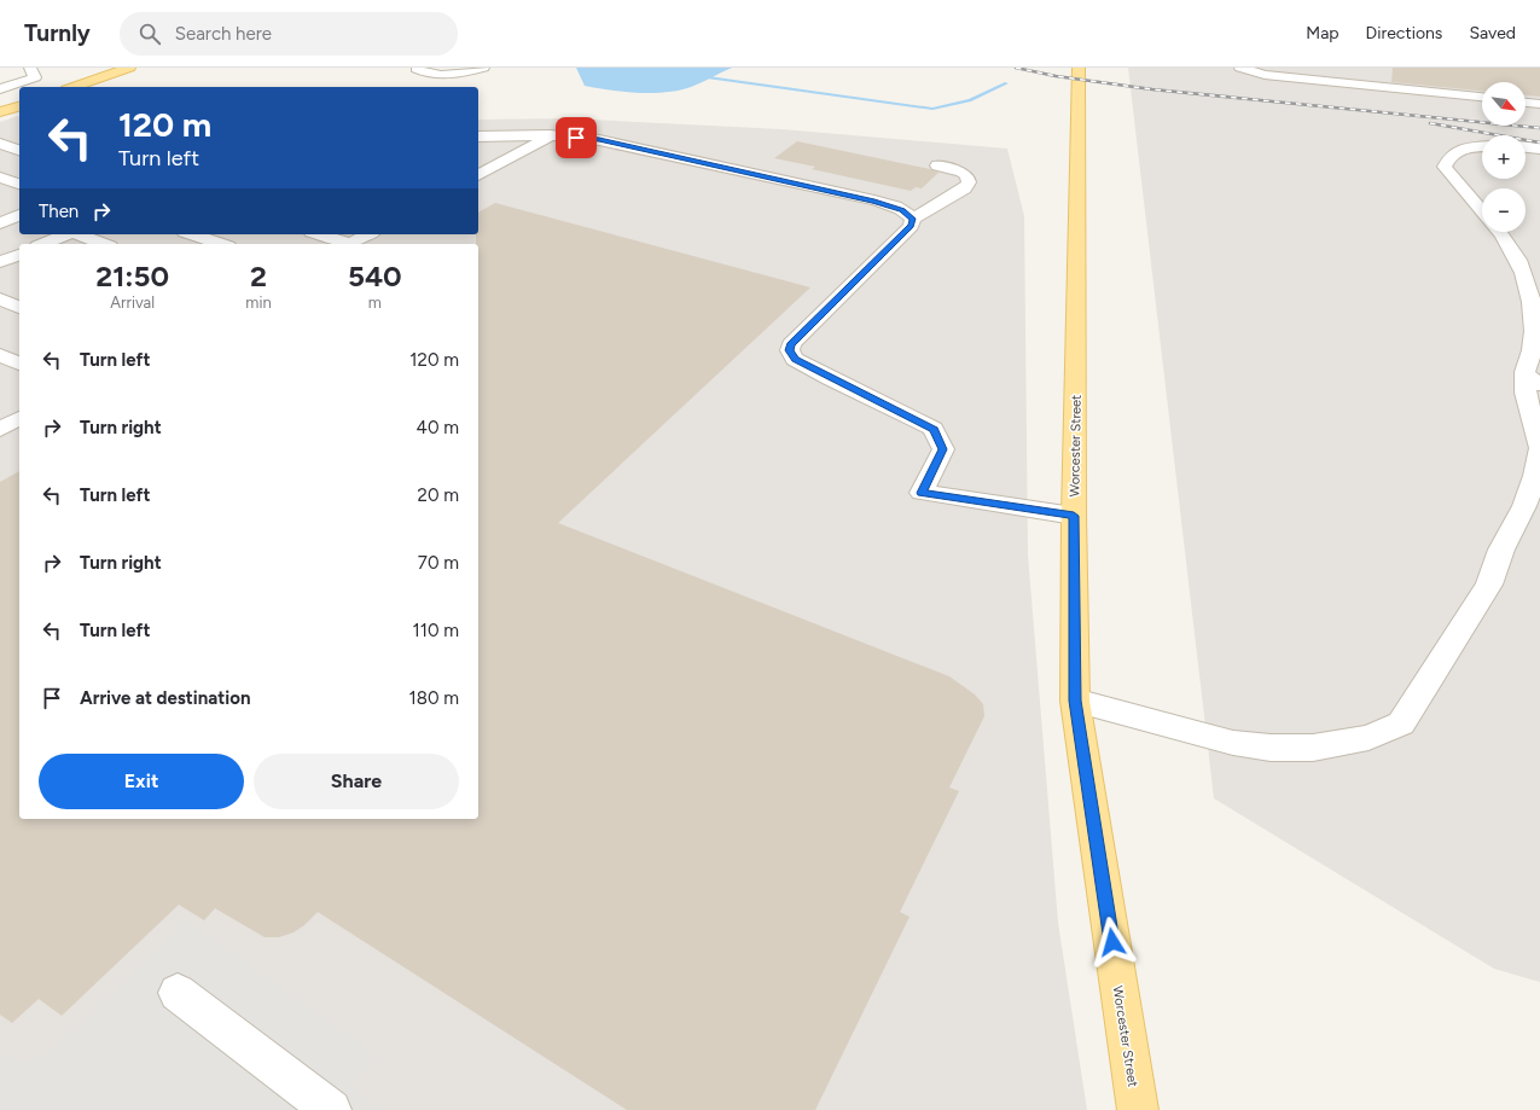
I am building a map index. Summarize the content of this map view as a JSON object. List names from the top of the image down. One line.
{"streets":{"main road":["Worcester Street"]},"north":"bottom right","page":{"header":"Turnly","search":"Search here","nav":["Map","Directions","Saved"],"map_buttons":["+","−"],"turn":["120 m","Turn left"],"then":"Then","eta":["21:50","Arrival","2","min","540","m"],"list":[{"name":"Turn left","value":"120 m"},{"name":"Turn right","value":"40 m"},{"name":"Turn left","value":"20 m"},{"name":"Turn right","value":"70 m"},{"name":"Turn left","value":"110 m"},{"name":"Arrive at destination","value":"180 m"}],"buttons":["Exit","Share"]}}
